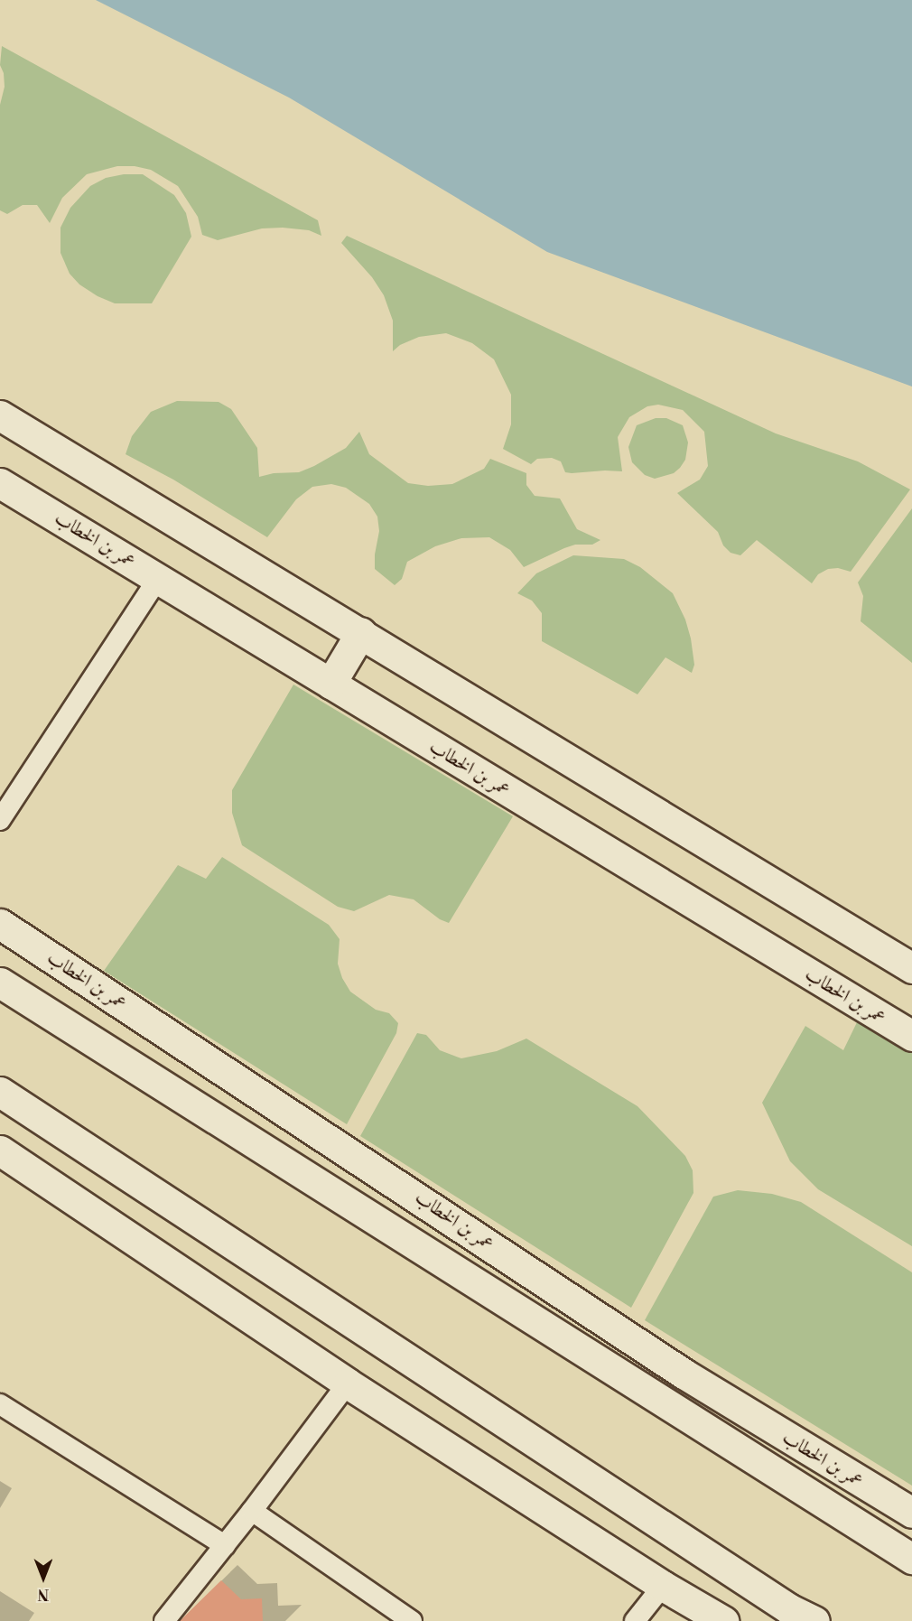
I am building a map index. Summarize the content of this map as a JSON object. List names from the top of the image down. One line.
{"streets":{"main road":["عمر بن الخطاب"]},"north":"bottom"}
